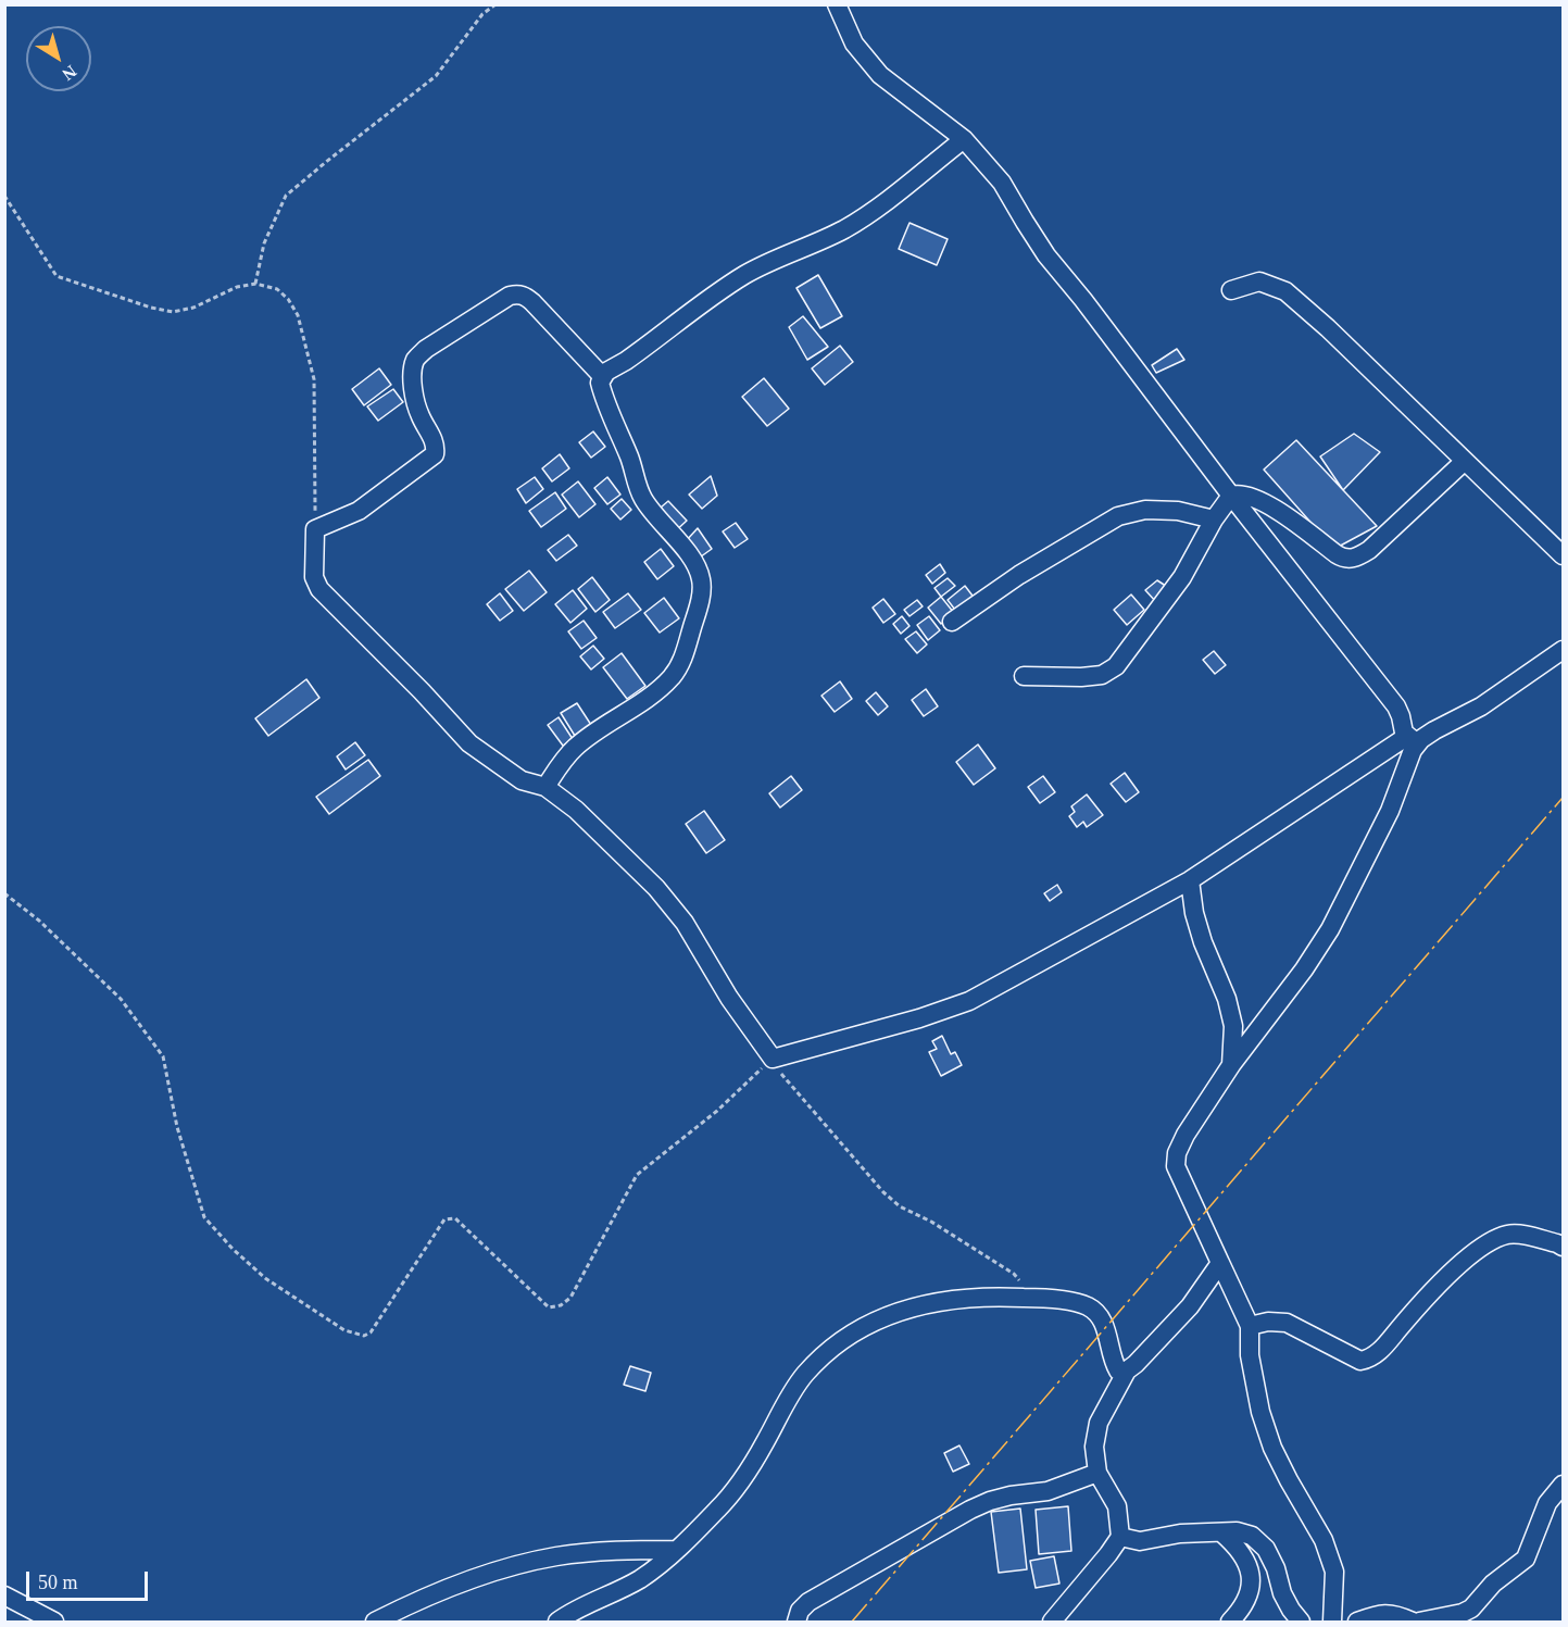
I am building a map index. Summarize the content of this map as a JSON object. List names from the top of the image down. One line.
{"scale_bar":"50 m","north":"bottom right"}
